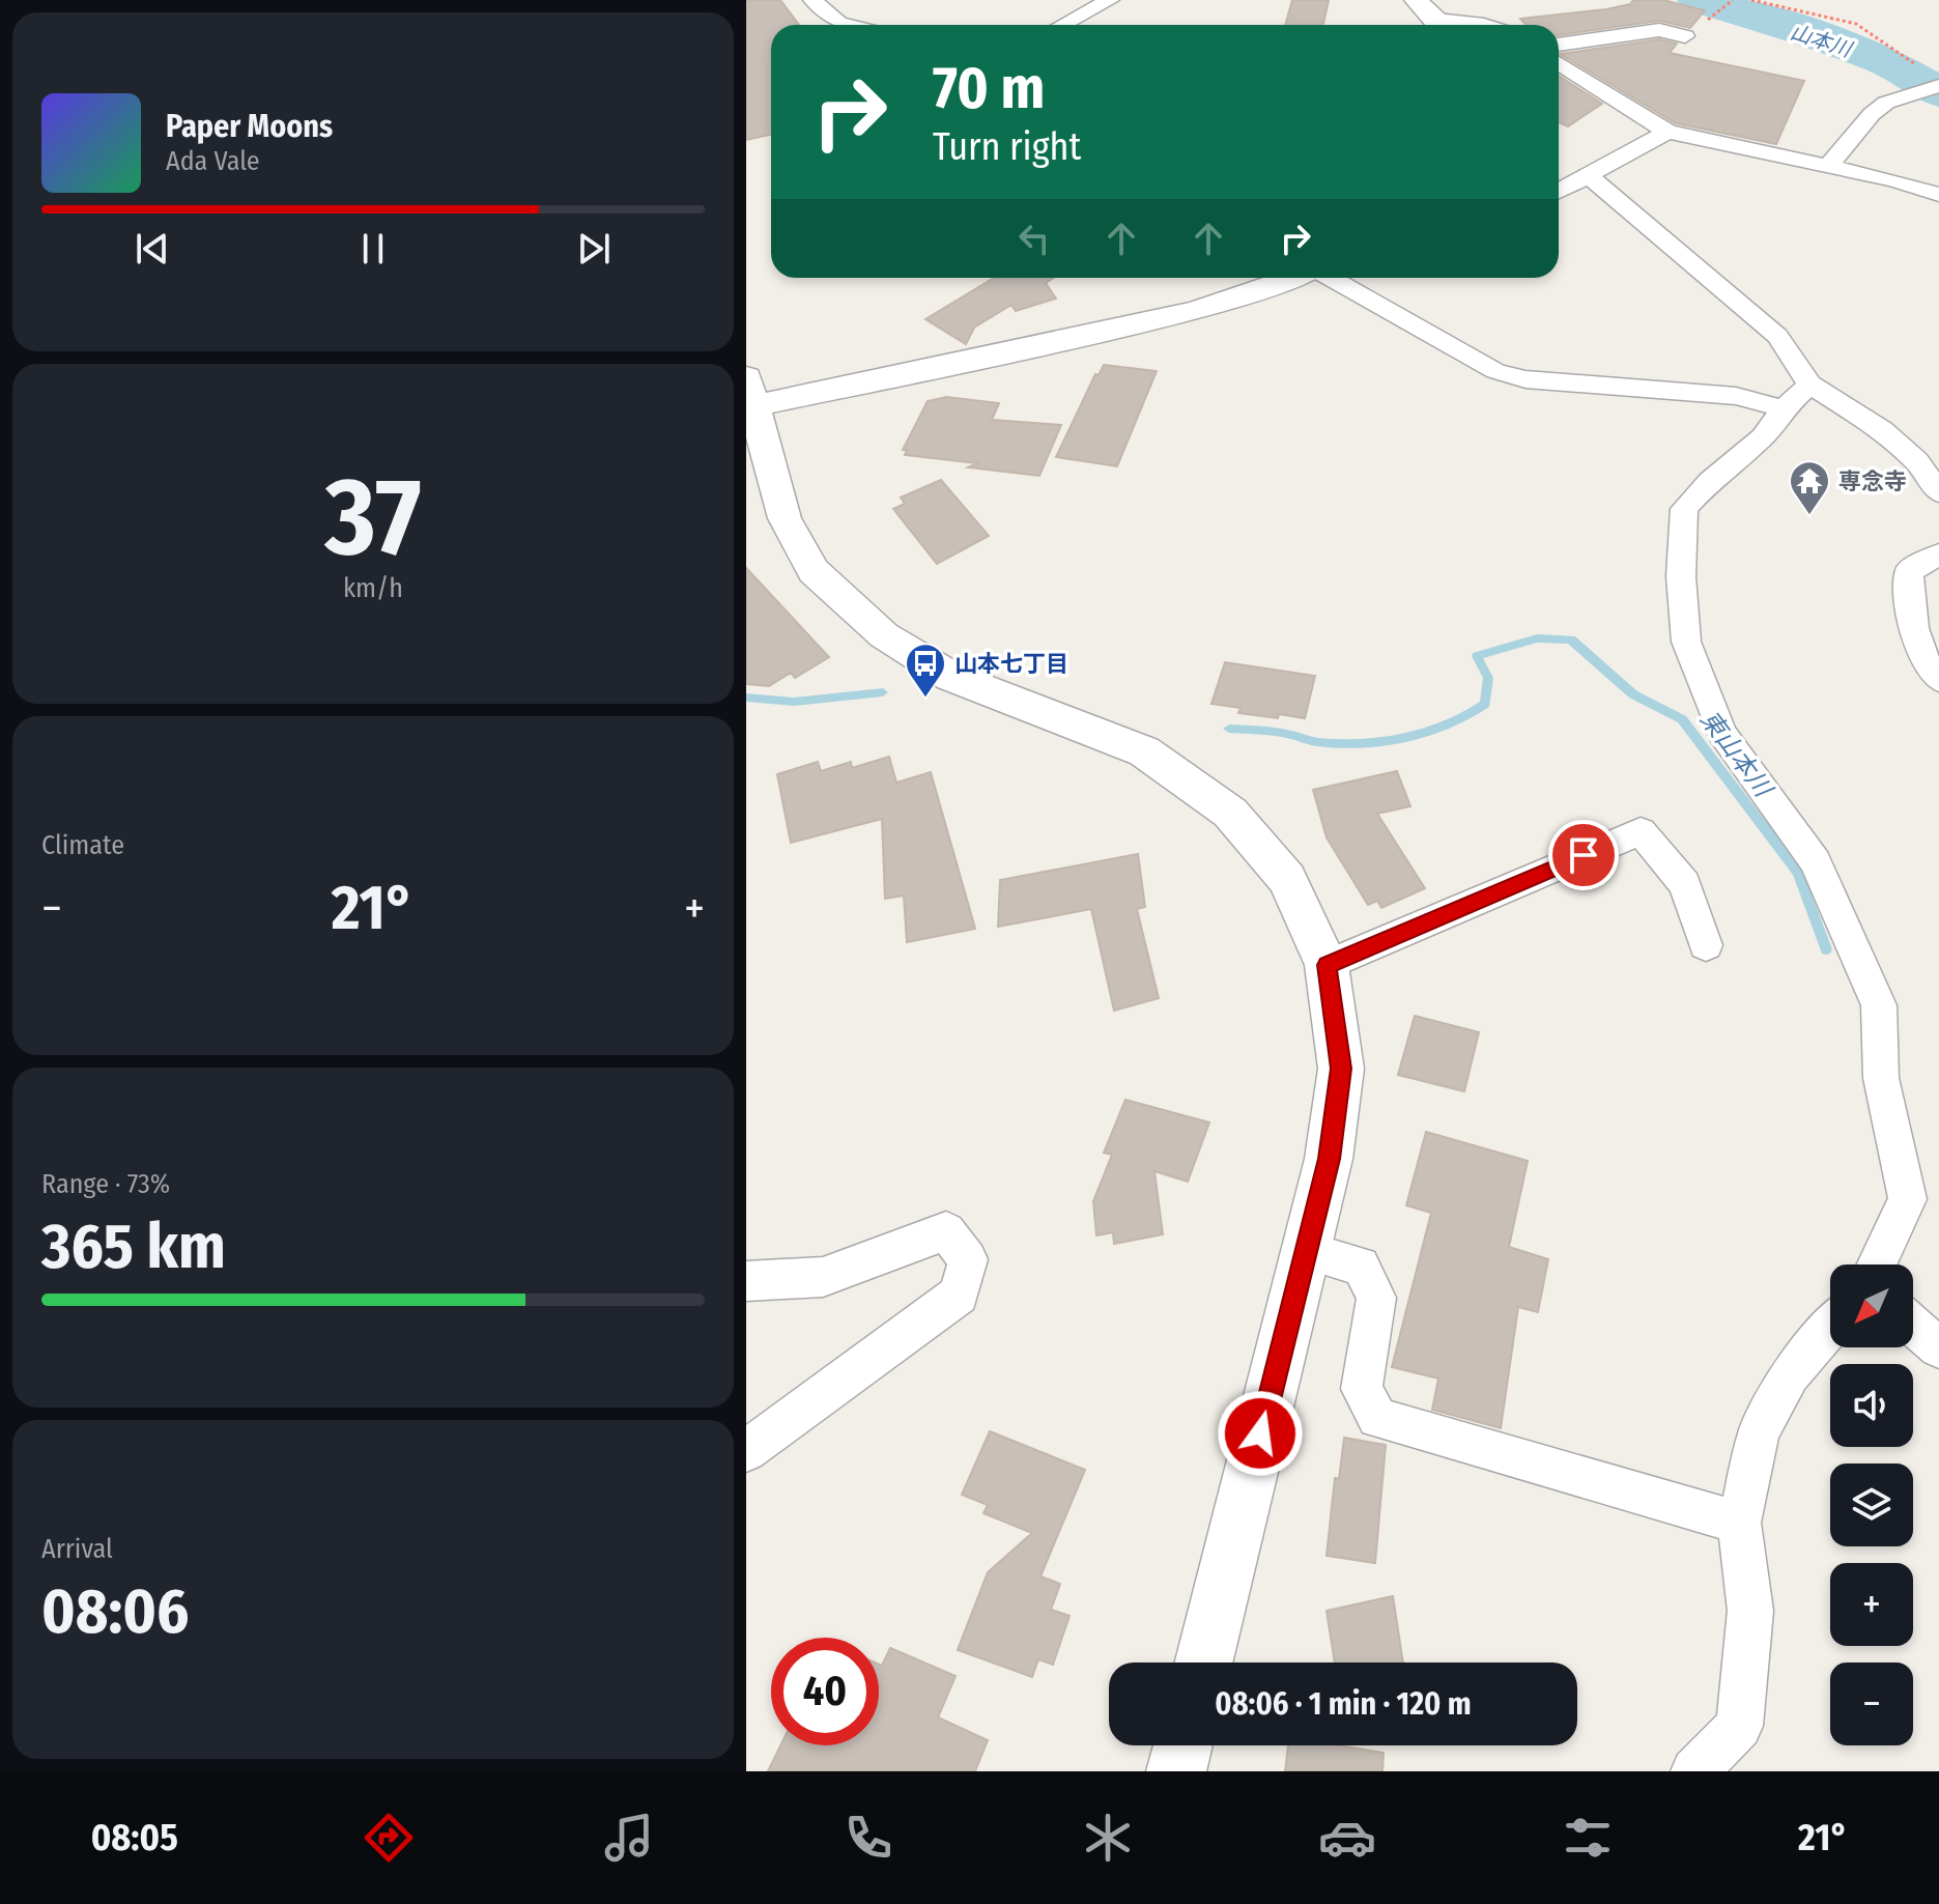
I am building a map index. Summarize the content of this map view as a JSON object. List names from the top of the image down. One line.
{"water":["山本川","東山本川"],"places":{"temple":["専念寺"],"bus stop":["山本七丁目"]},"north":"bottom left","page":{"turn":["70 m","Turn right"],"song":["Paper Moons","Ada Vale"],"tile":[["37","km/h"],"Climate",["Range · 73%","365 km"],["Arrival","08:06"]],"heat":["−","21°","+"],"map_buttons":["+","−"],"limit":"40","trip":"08:06 · 1 min · 120 m","tabs":["08:05","21°"]}}
